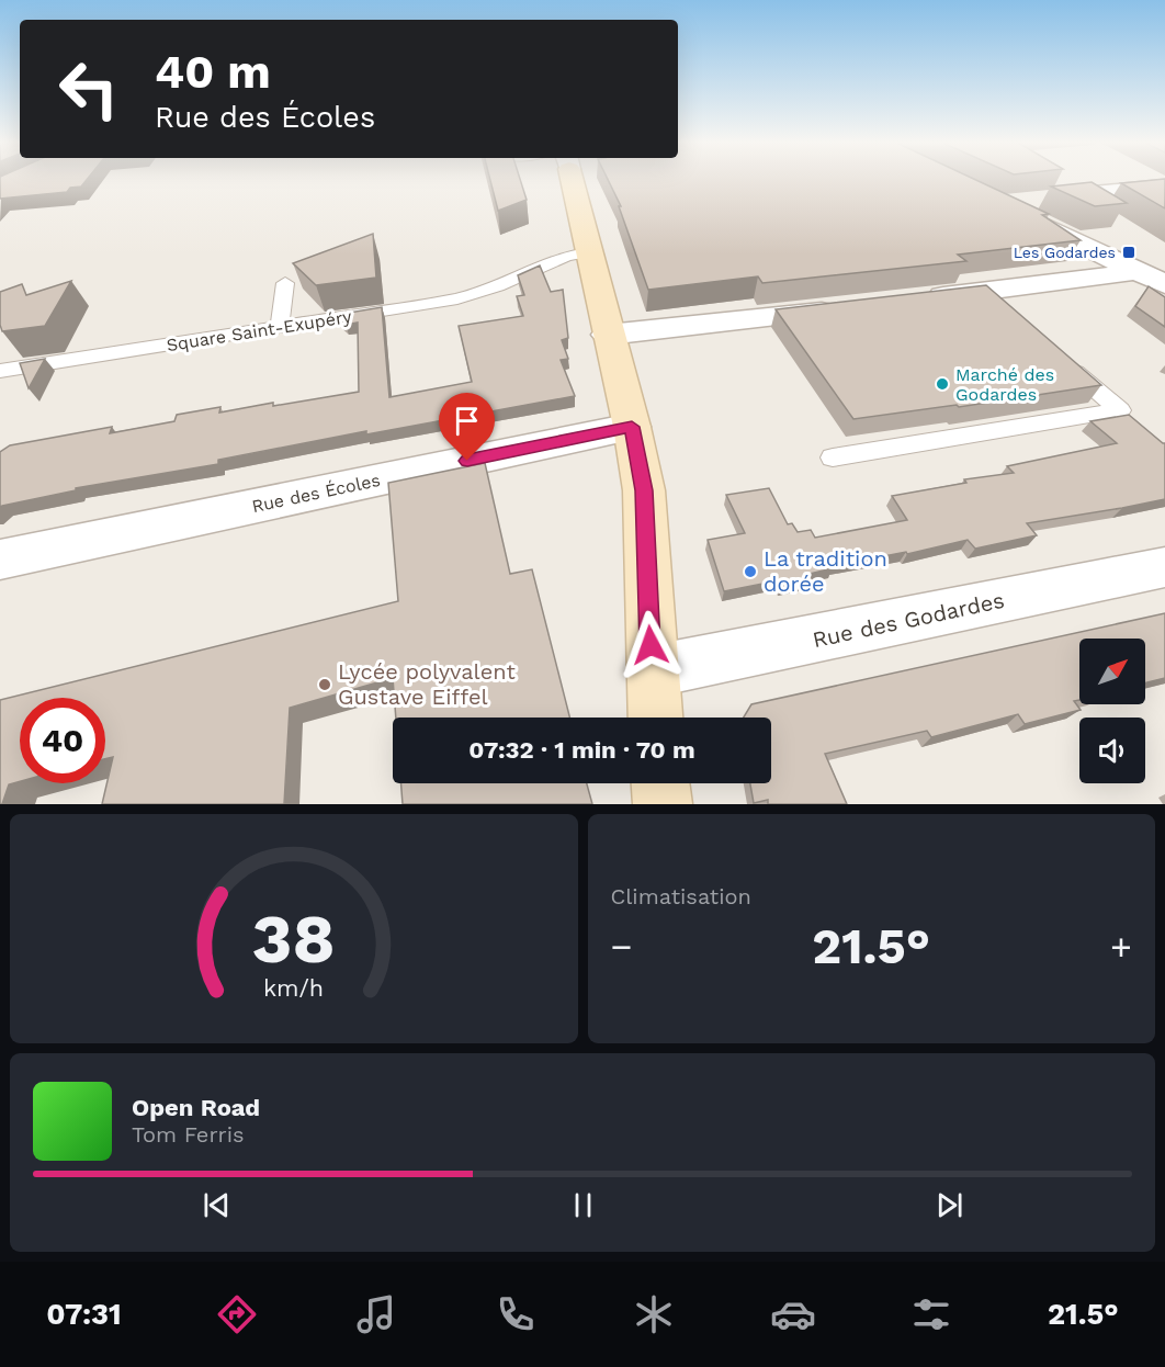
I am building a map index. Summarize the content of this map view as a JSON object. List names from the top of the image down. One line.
{"streets":{"street":["Rue des Écoles","Rue des Godardes"],"lane":["Square Saint-Exupéry"]},"places":{"transit":["Les Godardes"],"other":["Marché des Godardes","La tradition dorée","Lycée polyvalent Gustave Eiffel"]},"north":"top right","page":{"turn":["40 m","Rue des Écoles"],"limit":"40","trip":"07:32 · 1 min · 70 m","tile":"Climatisation","heat":["−","21.5°","+"],"song":["Open Road","Tom Ferris"],"tabs":["07:31","21.5°"],"gauge":["38","km/h"]}}
